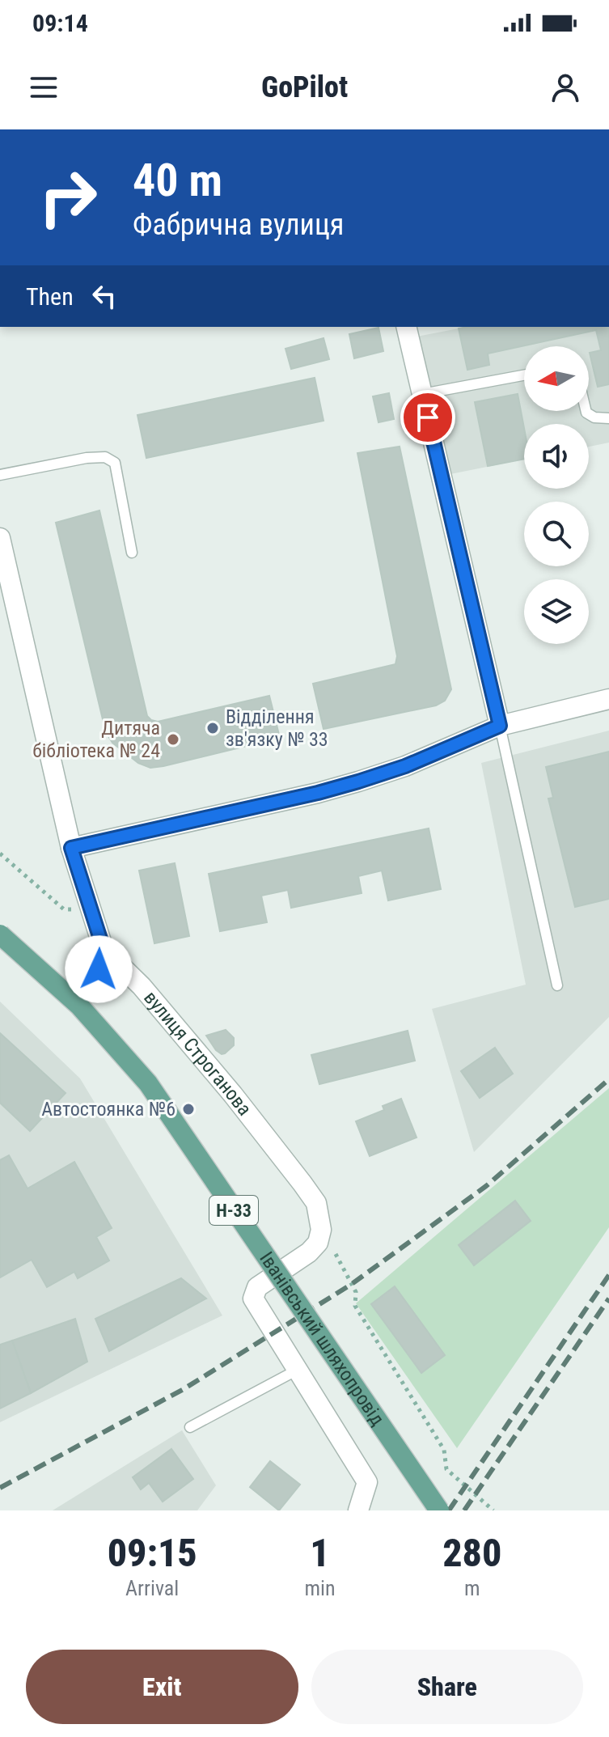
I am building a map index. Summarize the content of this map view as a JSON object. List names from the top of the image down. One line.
{"streets":{"main road":["Н-33","Іванівський шляхопровід"],"street":["вулиця Строганова"]},"places":["Відділення зв'язку № 33","Дитяча бібліотека № 24","Автостоянка №6"],"north":"left","page":{"status":"09:14","header":"GoPilot","turn":["40 m","Фабрична вулиця"],"then":"Then","eta":["09:15","Arrival","1","min","280","m"],"buttons":["Exit","Share"]}}
